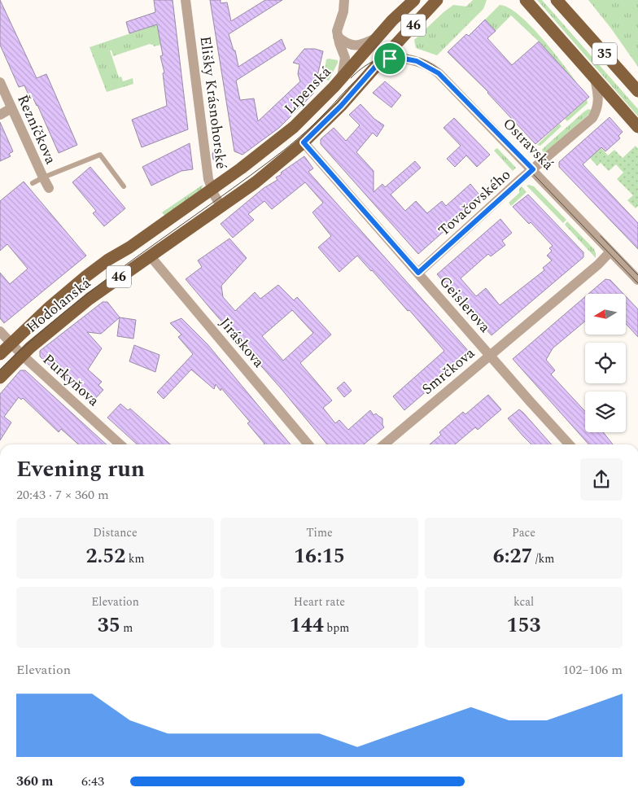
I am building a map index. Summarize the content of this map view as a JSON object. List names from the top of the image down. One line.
{"streets":{"main road":["46","35","Lipenská","Hodolanská"],"street":["Elišky Krásnohorské","Řezníčkova","Ostravská","Tovačovského","Geislerova","Jiráskova","Smrčkova","Purkyňova"]},"crossings":[["46","Elišky Krásnohorské"],["46","Ostravská"],["46","Geislerova"],["46","Hodolanská"],["35","Tovačovského"],["Lipenská","Elišky Krásnohorské"],["Lipenská","Purkyňova"],["Elišky Krásnohorské","Hodolanská"],["Ostravská","Tovačovského"],["Ostravská","Smrčkova"],["Tovačovského","Geislerova"],["Geislerova","Smrčkova"],["Hodolanská","Jiráskova"],["Hodolanská","Purkyňova"]],"north":"left","page":{"heading":["Evening run","20:43 · 7 × 360 m"],"stats":[["Distance","2.52 km"],["Time","16:15"],["Pace","6:27 /km"],["Elevation","35 m"],["Heart rate","144 bpm"],["kcal","153"]],"chart":["Elevation","102–106 m"],"list":[{"name":"360 m","note":"6:43"}]}}
